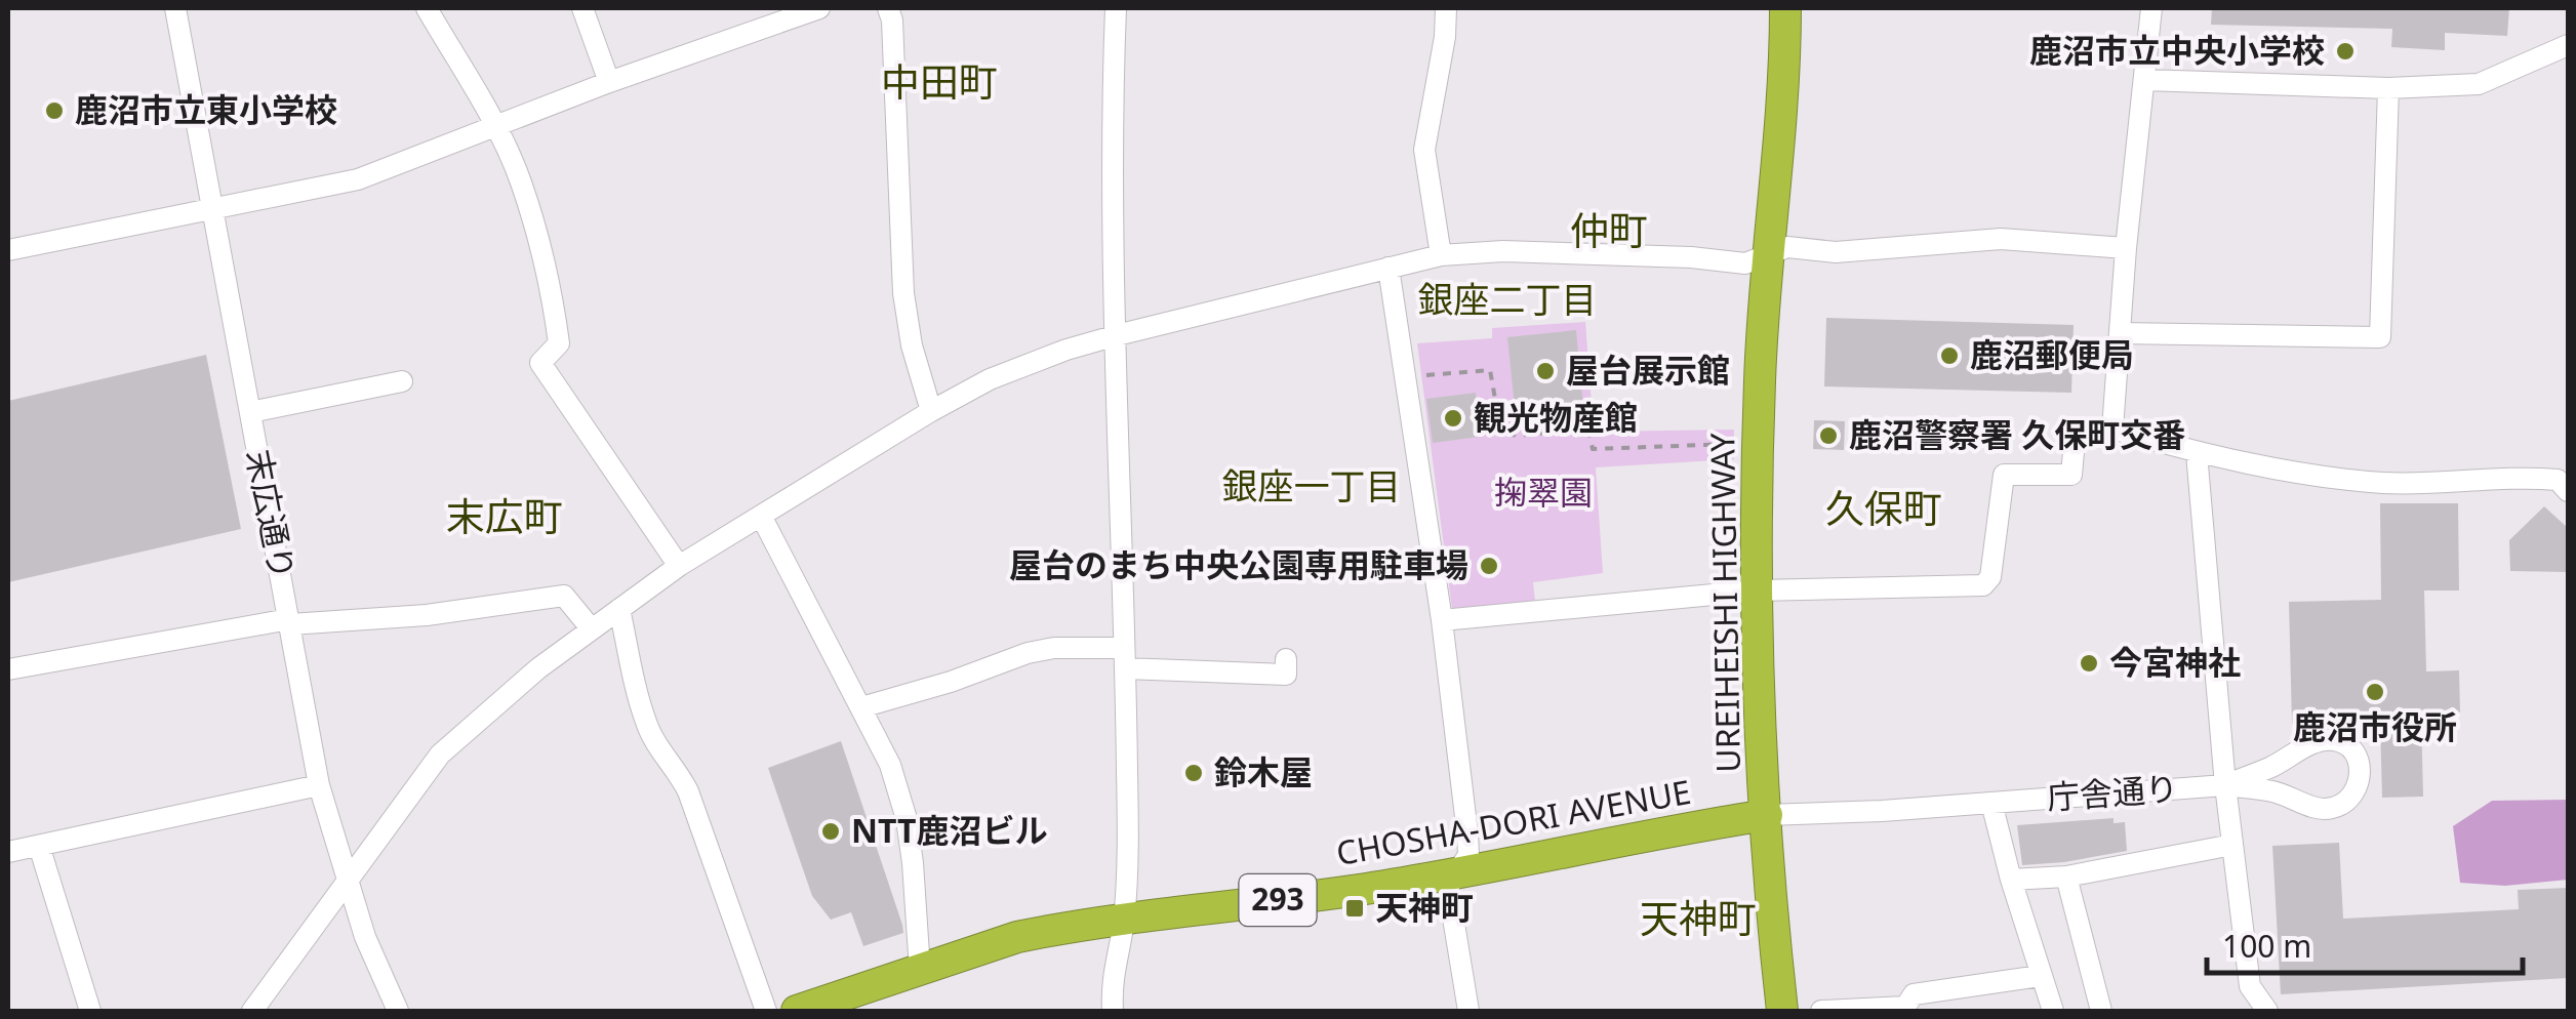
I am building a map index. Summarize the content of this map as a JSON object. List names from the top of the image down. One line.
{"streets":{"highway":["UREIHEISHI HIGHWAY","CHOSHA-DORI AVENUE","293"],"street":["末広通り","庁舎通り"]},"crossings":[["UREIHEISHI HIGHWAY","庁舎通り"],["UREIHEISHI HIGHWAY","CHOSHA-DORI AVENUE"],["庁舎通り","CHOSHA-DORI AVENUE"]],"districts":["中田町","仲町","銀座二丁目","銀座一丁目","久保町","末広町","天神町"],"parks":["掬翠園"],"places":{"other":["鹿沼市立中央小学校","鹿沼市立東小学校","鹿沼郵便局","屋台展示館","観光物産館","鹿沼警察署 久保町交番","屋台のまち中央公園専用駐車場","今宮神社","鹿沼市役所","鈴木屋","NTT鹿沼ビル"],"transit":["天神町"]},"scale_bar":"100 m"}
